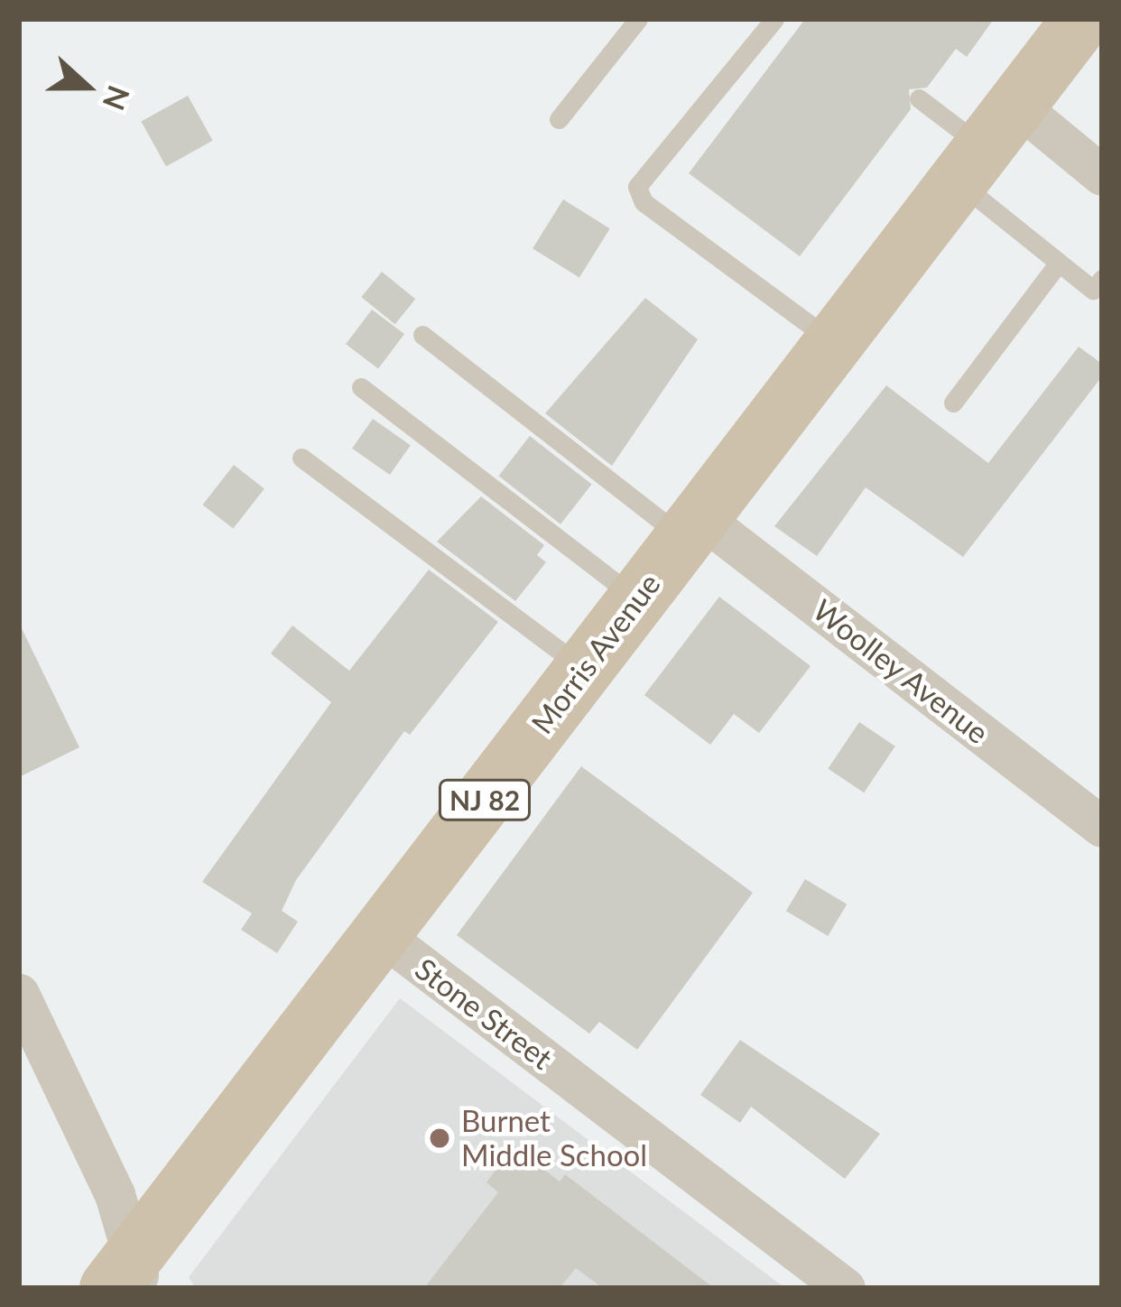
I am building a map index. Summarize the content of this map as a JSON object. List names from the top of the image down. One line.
{"streets":{"main road":["Morris Avenue","NJ 82"],"street":["Woolley Avenue","Stone Street"]},"crossings":[["Morris Avenue","Woolley Avenue"],["Morris Avenue","Stone Street"]],"places":["Burnet Middle School"],"north":"right"}
